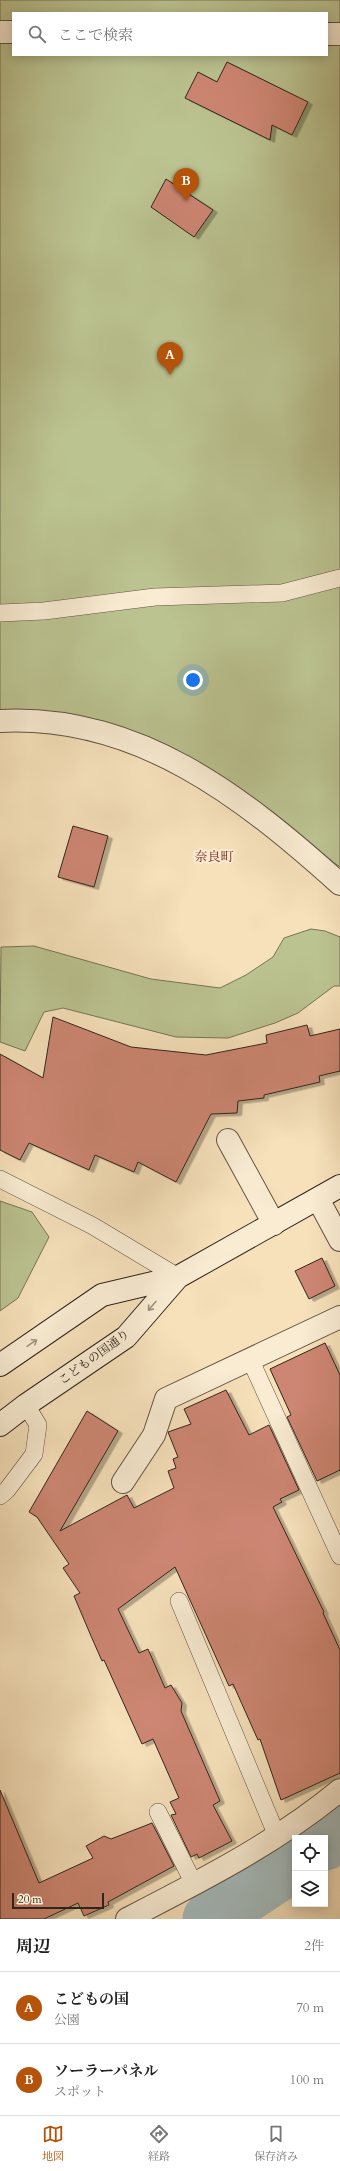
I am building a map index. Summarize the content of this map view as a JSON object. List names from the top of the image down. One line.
{"streets":{"street":["こどもの国通り"]},"districts":["奈良町"],"scale_bar":"20 m","page":{"search":"ここで検索","pins":["B","A"],"scale":"20 m","heading":["周辺","2件"],"list":[{"mark":"A","name":"こどもの国","note":"公園","value":"70 m"},{"mark":"B","name":"ソーラーパネル","note":"スポット","value":"100 m"}],"nav":["地図","経路","保存済み"]}}
